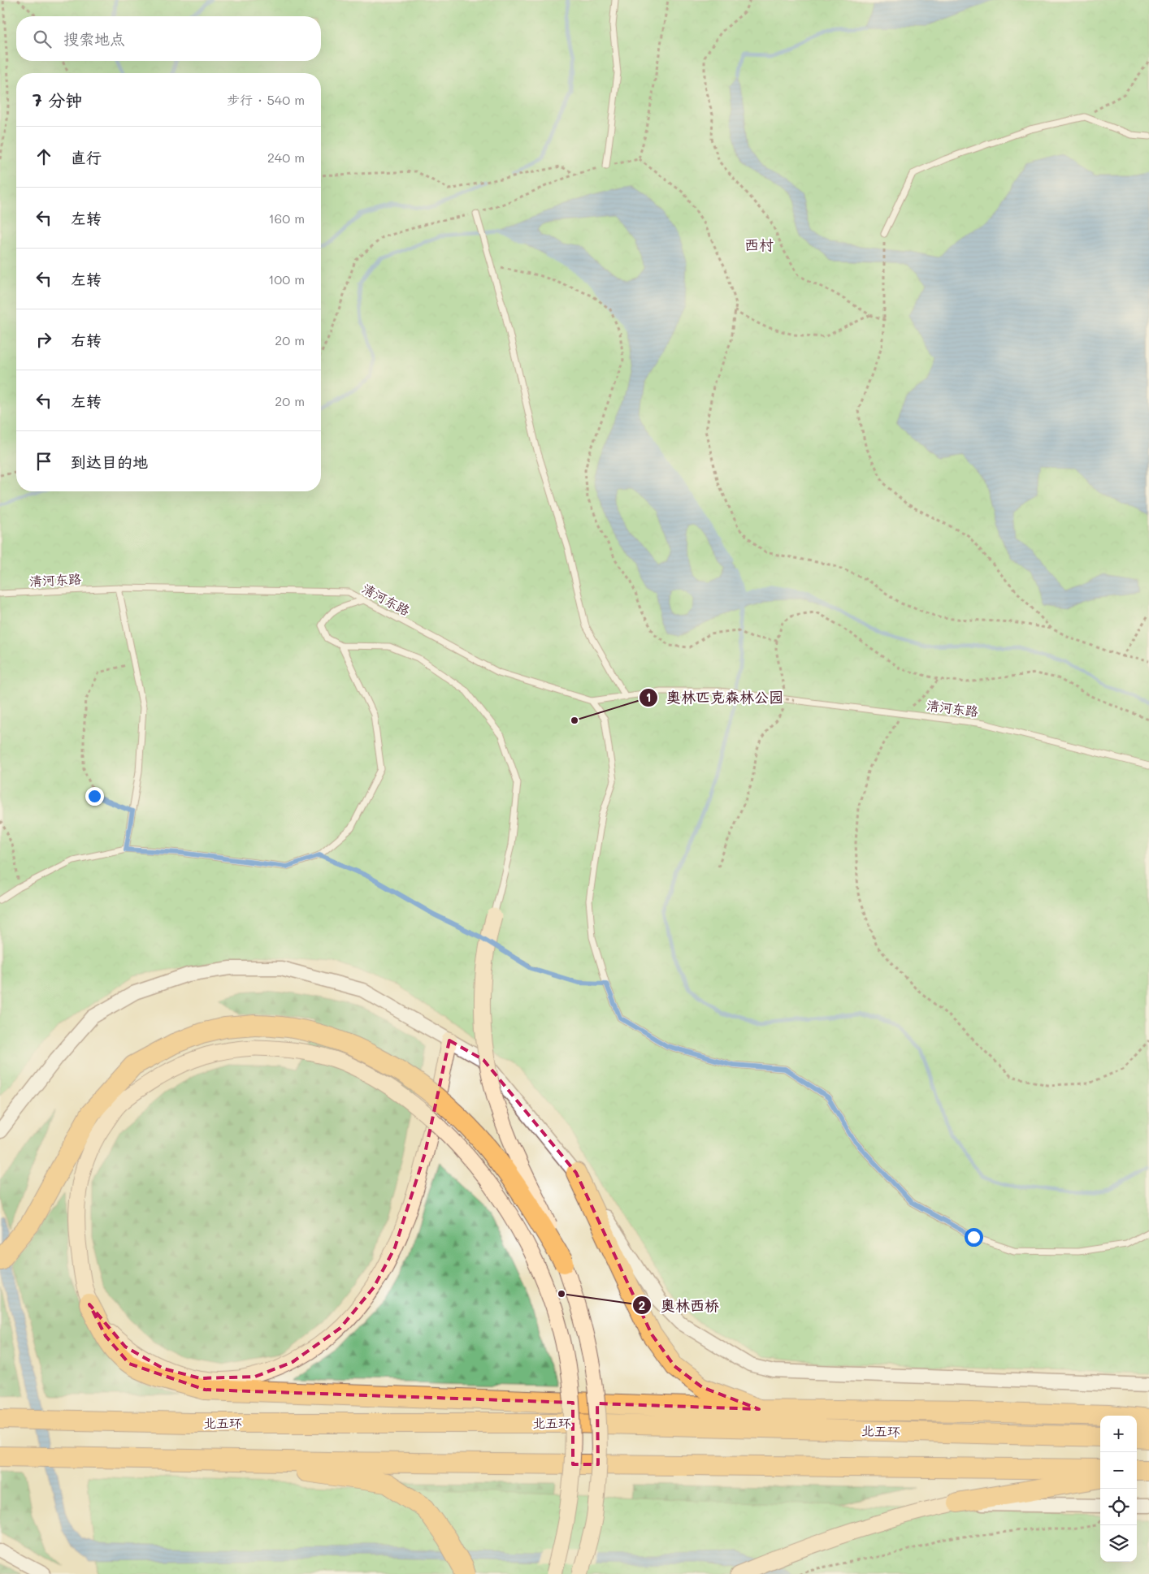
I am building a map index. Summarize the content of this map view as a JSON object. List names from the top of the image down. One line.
{"streets":{"highway":["北五环"],"lane":["清河东路"]},"districts":["西村"],"places":["奥林匹克森林公园","奥林西桥"],"page":{"search":"搜索地点","heading":["7 分钟","步行 · 540 m"],"list":[["直行","240 m"],["左转","160 m"],["左转","100 m"],["右转","20 m"],["左转","20 m"],"到达目的地"],"map_buttons":["+","−"]}}
